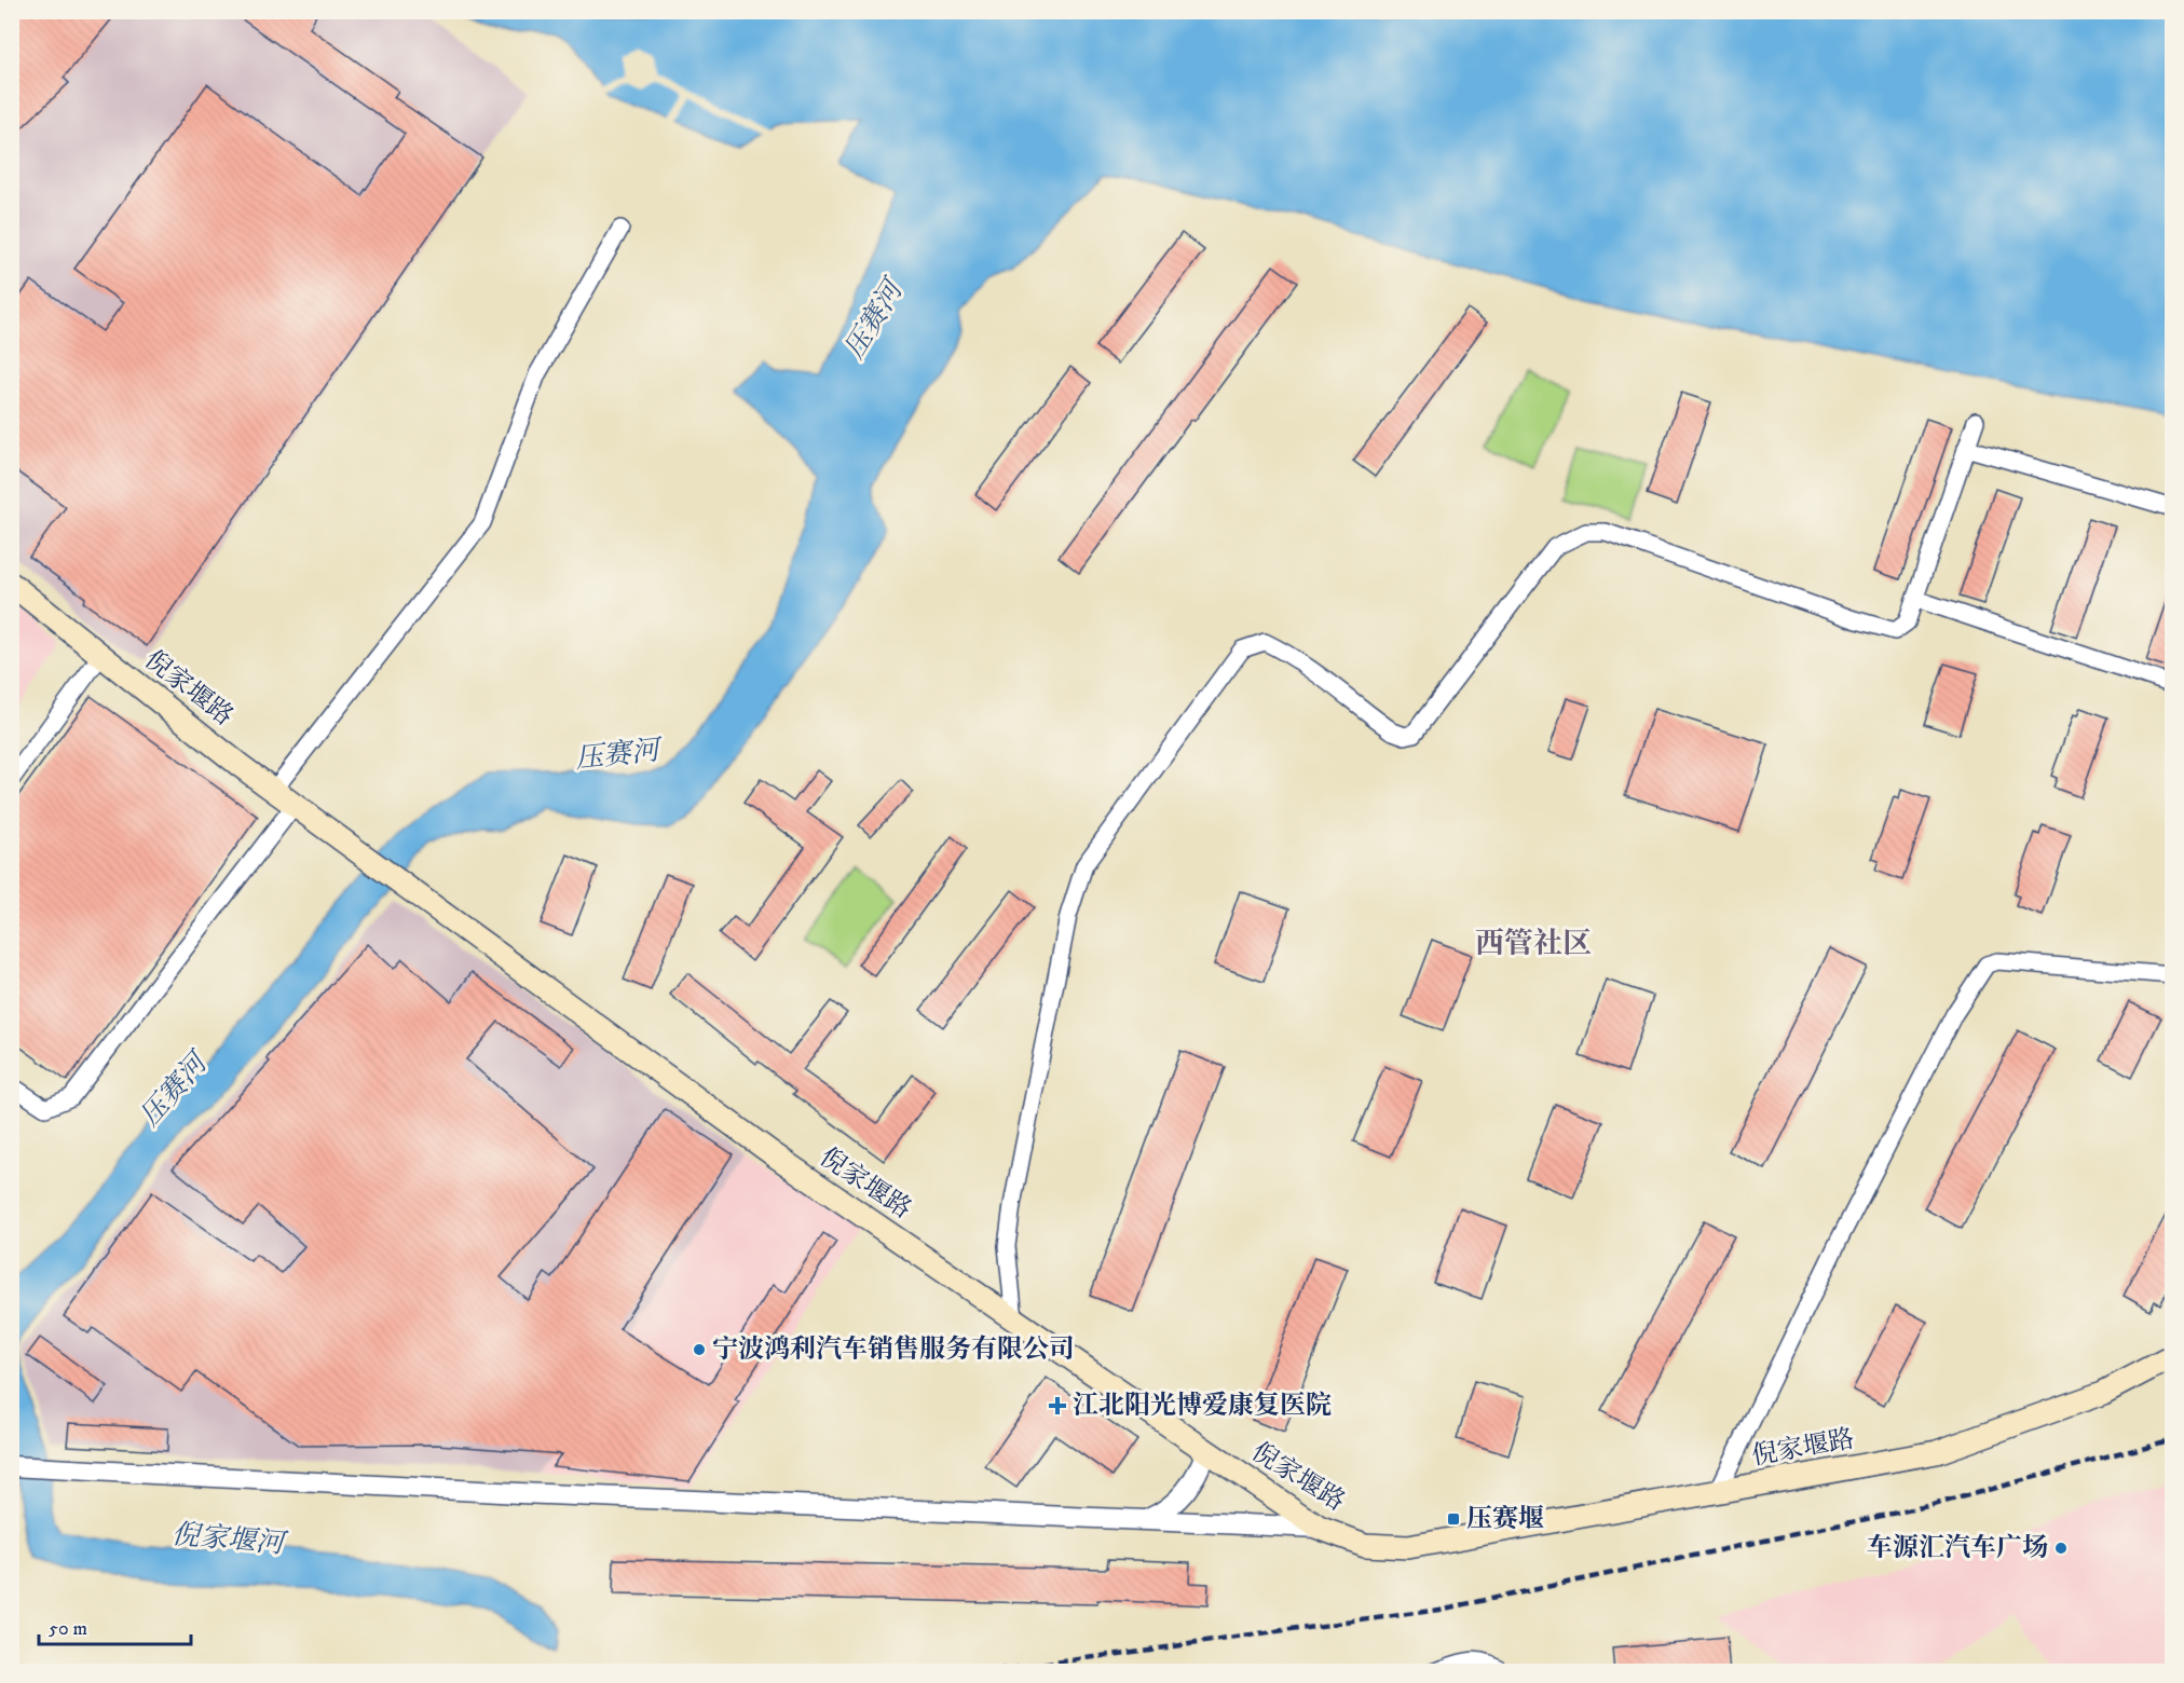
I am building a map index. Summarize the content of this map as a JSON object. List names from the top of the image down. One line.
{"streets":{"main road":["倪家堰路"]},"districts":["西管社区"],"water":["压赛河","倪家堰河"],"places":{"other":["宁波鸿利汽车销售服务有限公司","车源汇汽车广场"],"health":["江北阳光博爱康复医院"],"transit":["压赛堰"]},"scale_bar":"50 m"}
